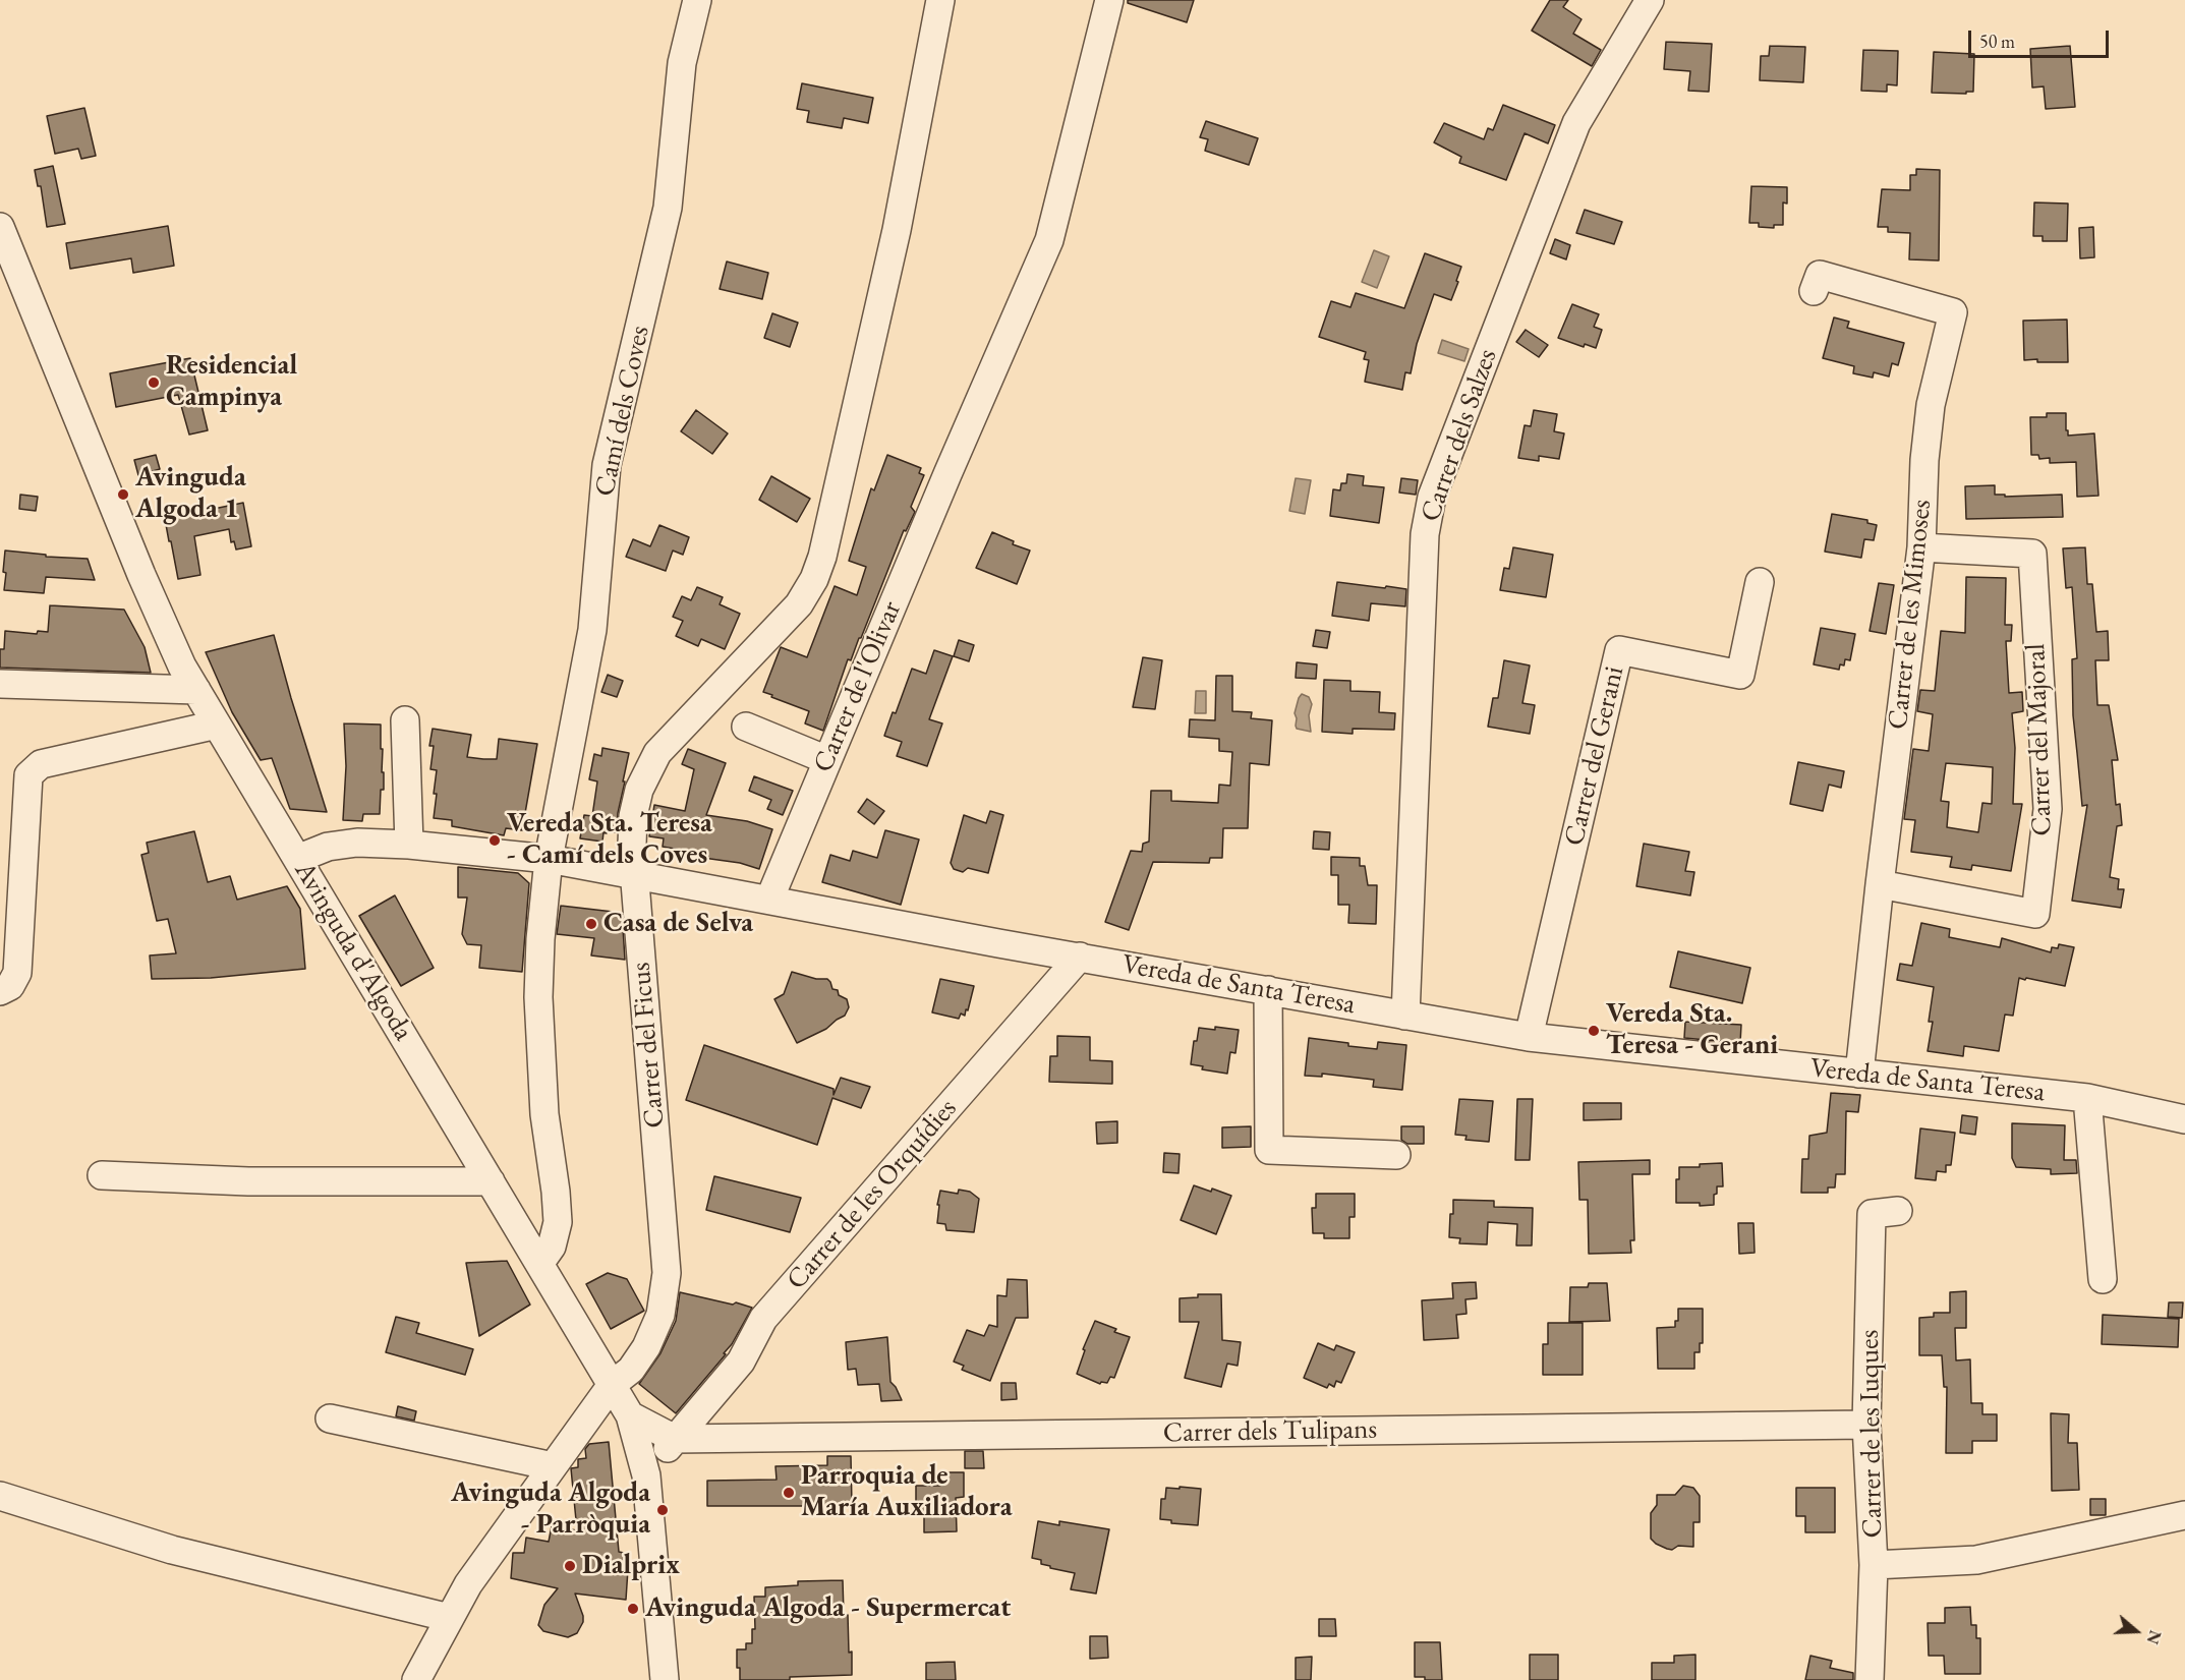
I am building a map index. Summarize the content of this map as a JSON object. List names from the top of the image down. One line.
{"streets":{"street":["Camí dels Coves","Carrer dels Salzes","Carrer de les Mimoses","Carrer de l'Olivar","Carrer del Majoral","Carrer del Gerani","Avinguda d'Algoda","Vereda de Santa Teresa","Carrer del Ficus","Carrer de les Orquídies","Carrer dels Tulipans","Carrer de les Iuques"]},"crossings":[["Camí dels Coves","Avinguda d'Algoda"],["Camí dels Coves","Vereda de Santa Teresa"],["Carrer dels Salzes","Vereda de Santa Teresa"],["Carrer de les Mimoses","Carrer del Majoral"],["Carrer de les Mimoses","Vereda de Santa Teresa"],["Carrer de l'Olivar","Vereda de Santa Teresa"],["Carrer del Gerani","Vereda de Santa Teresa"],["Avinguda d'Algoda","Vereda de Santa Teresa"],["Avinguda d'Algoda","Carrer del Ficus"],["Avinguda d'Algoda","Carrer dels Tulipans"],["Vereda de Santa Teresa","Carrer del Ficus"],["Vereda de Santa Teresa","Carrer de les Orquídies"],["Carrer de les Orquídies","Carrer dels Tulipans"],["Carrer dels Tulipans","Carrer de les Iuques"]],"places":["Residencial Campinya","Avinguda Algoda 1","Vereda Sta. Teresa - Camí dels Coves","Casa de Selva","Vereda Sta. Teresa - Gerani","Parroquia de María Auxiliadora","Avinguda Algoda - Parròquia","Dialprix","Avinguda Algoda - Supermercat"],"scale_bar":"50 m","north":"right"}
